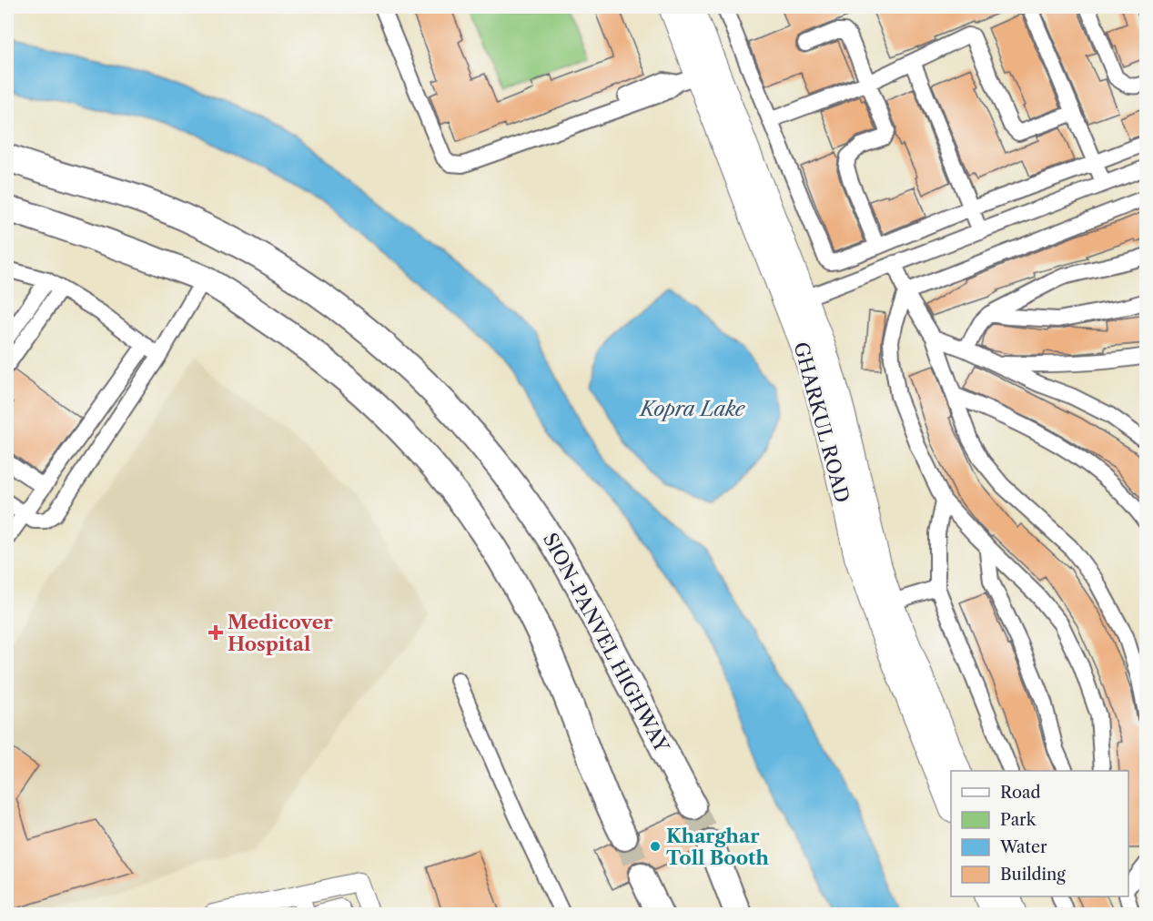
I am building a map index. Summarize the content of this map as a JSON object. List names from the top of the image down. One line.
{"streets":{"highway":["SION-PANVEL HIGHWAY"],"main road":["GHARKUL ROAD"]},"water":["Kopra Lake"],"places":{"health":["Medicover Hospital"],"other":["Kharghar Toll Booth"]},"legend":["Road","Park","Water","Building"]}
